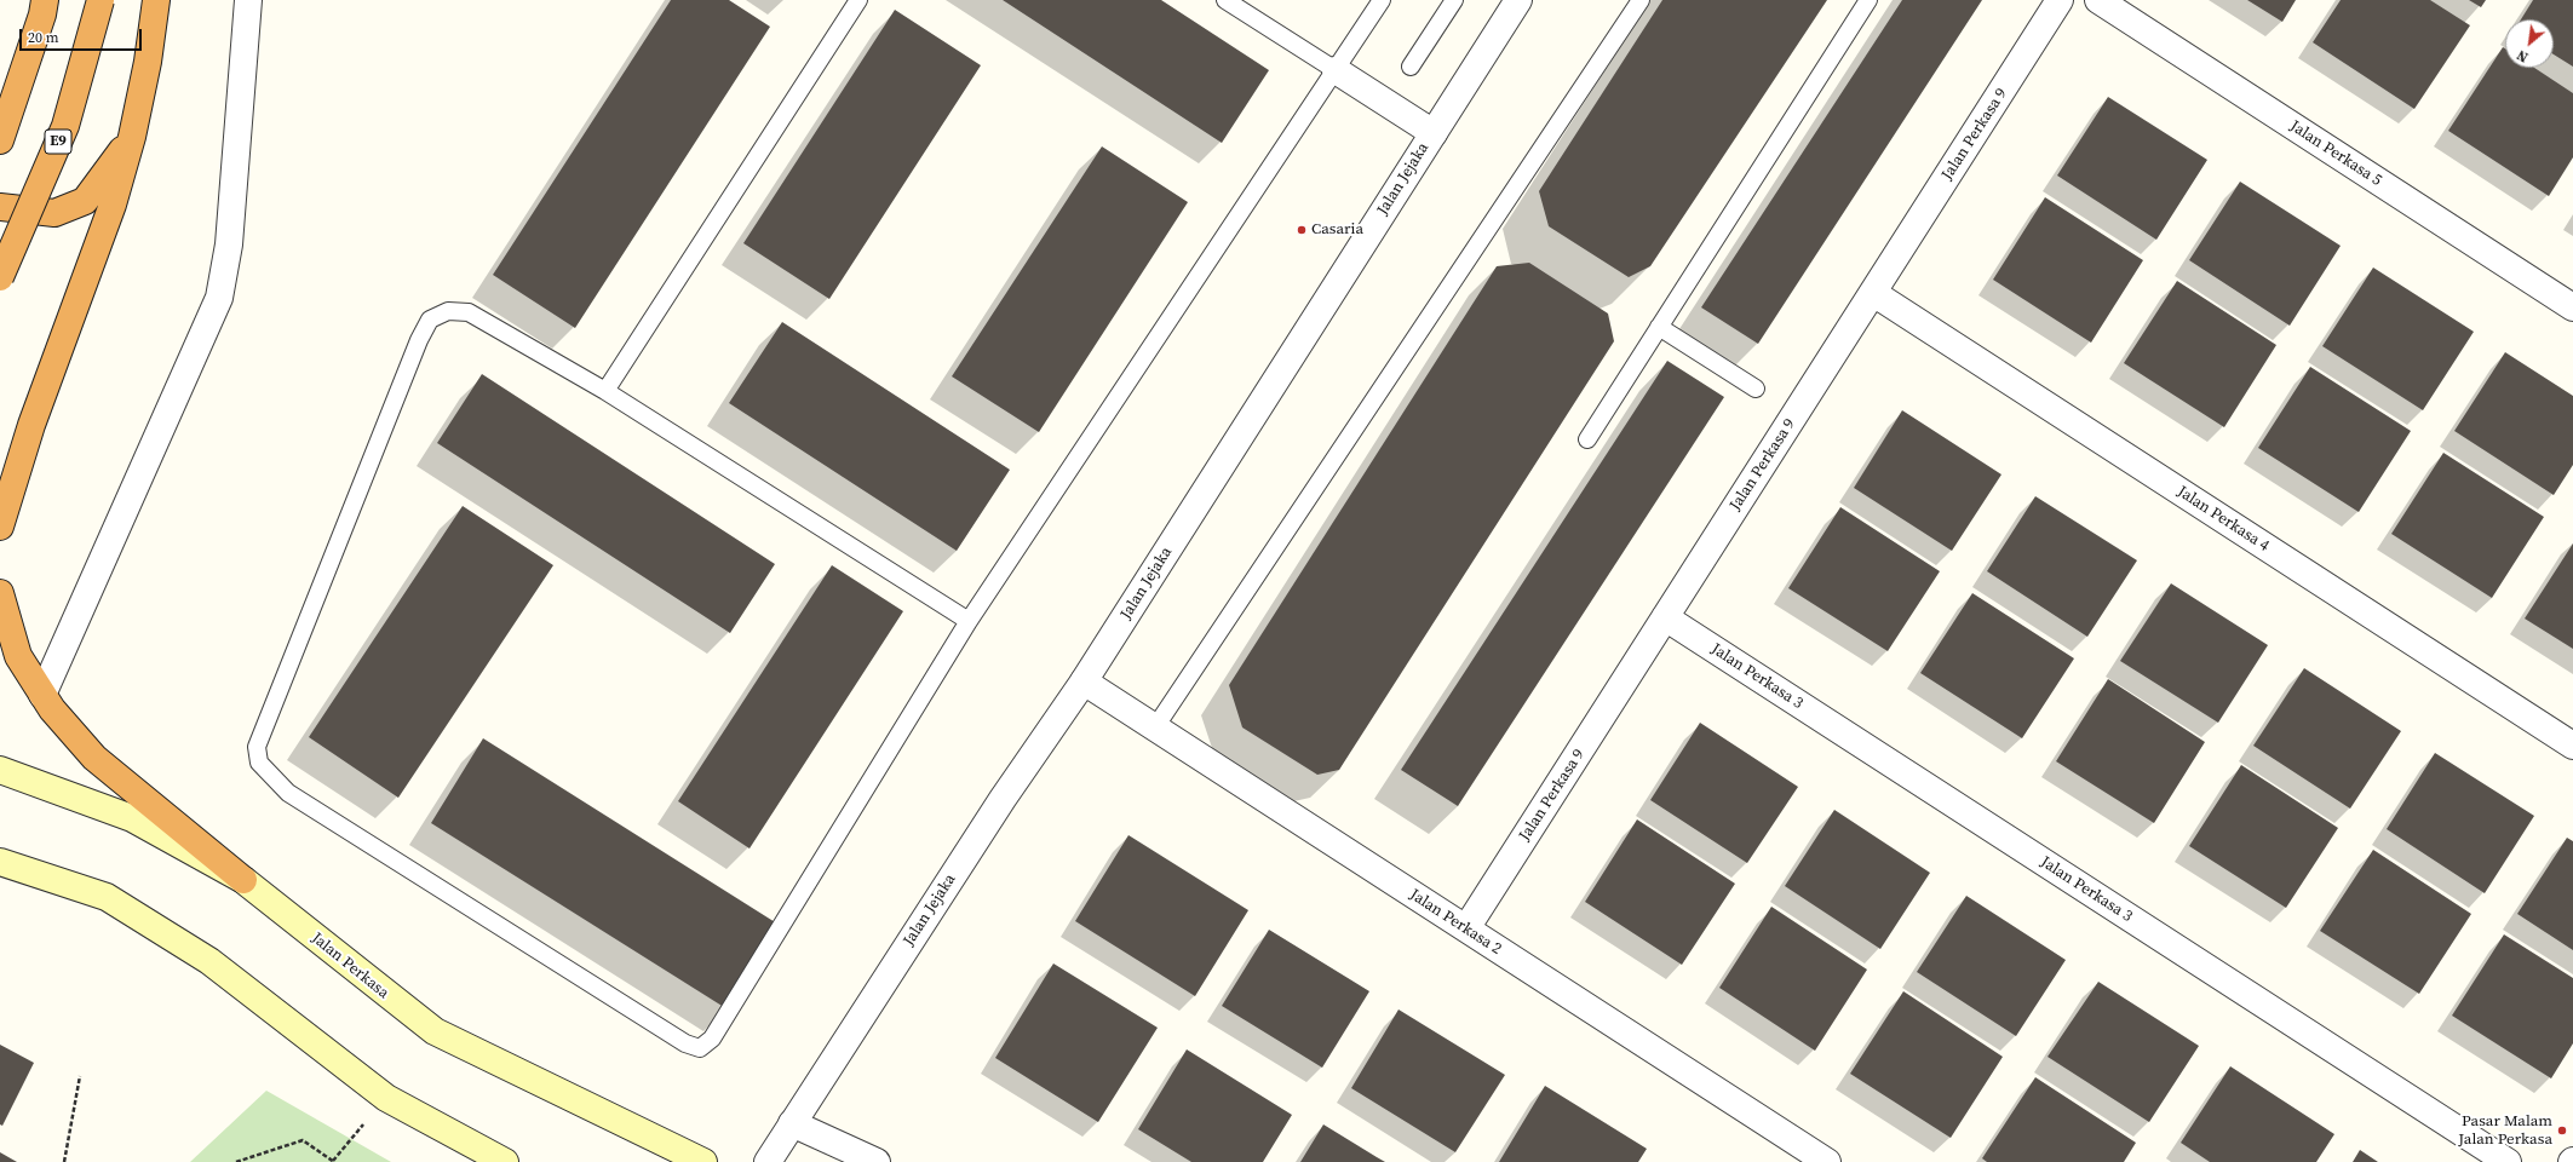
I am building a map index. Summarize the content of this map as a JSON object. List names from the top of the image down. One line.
{"streets":{"highway":["E9"],"main road":["Jalan Perkasa"],"street":["Jalan Perkasa 9","Jalan Perkasa 5","Jalan Jejaka","Jalan Perkasa 4","Jalan Perkasa 3","Jalan Perkasa 2"]},"crossings":[["Jalan Perkasa 9","Jalan Perkasa 4"],["Jalan Perkasa 9","Jalan Perkasa 3"],["Jalan Perkasa 9","Jalan Perkasa 2"],["Jalan Jejaka","Jalan Perkasa 2"]],"places":["Casaria","Pasar Malam Jalan Perkasa"],"scale_bar":"20 m","north":"bottom left"}
